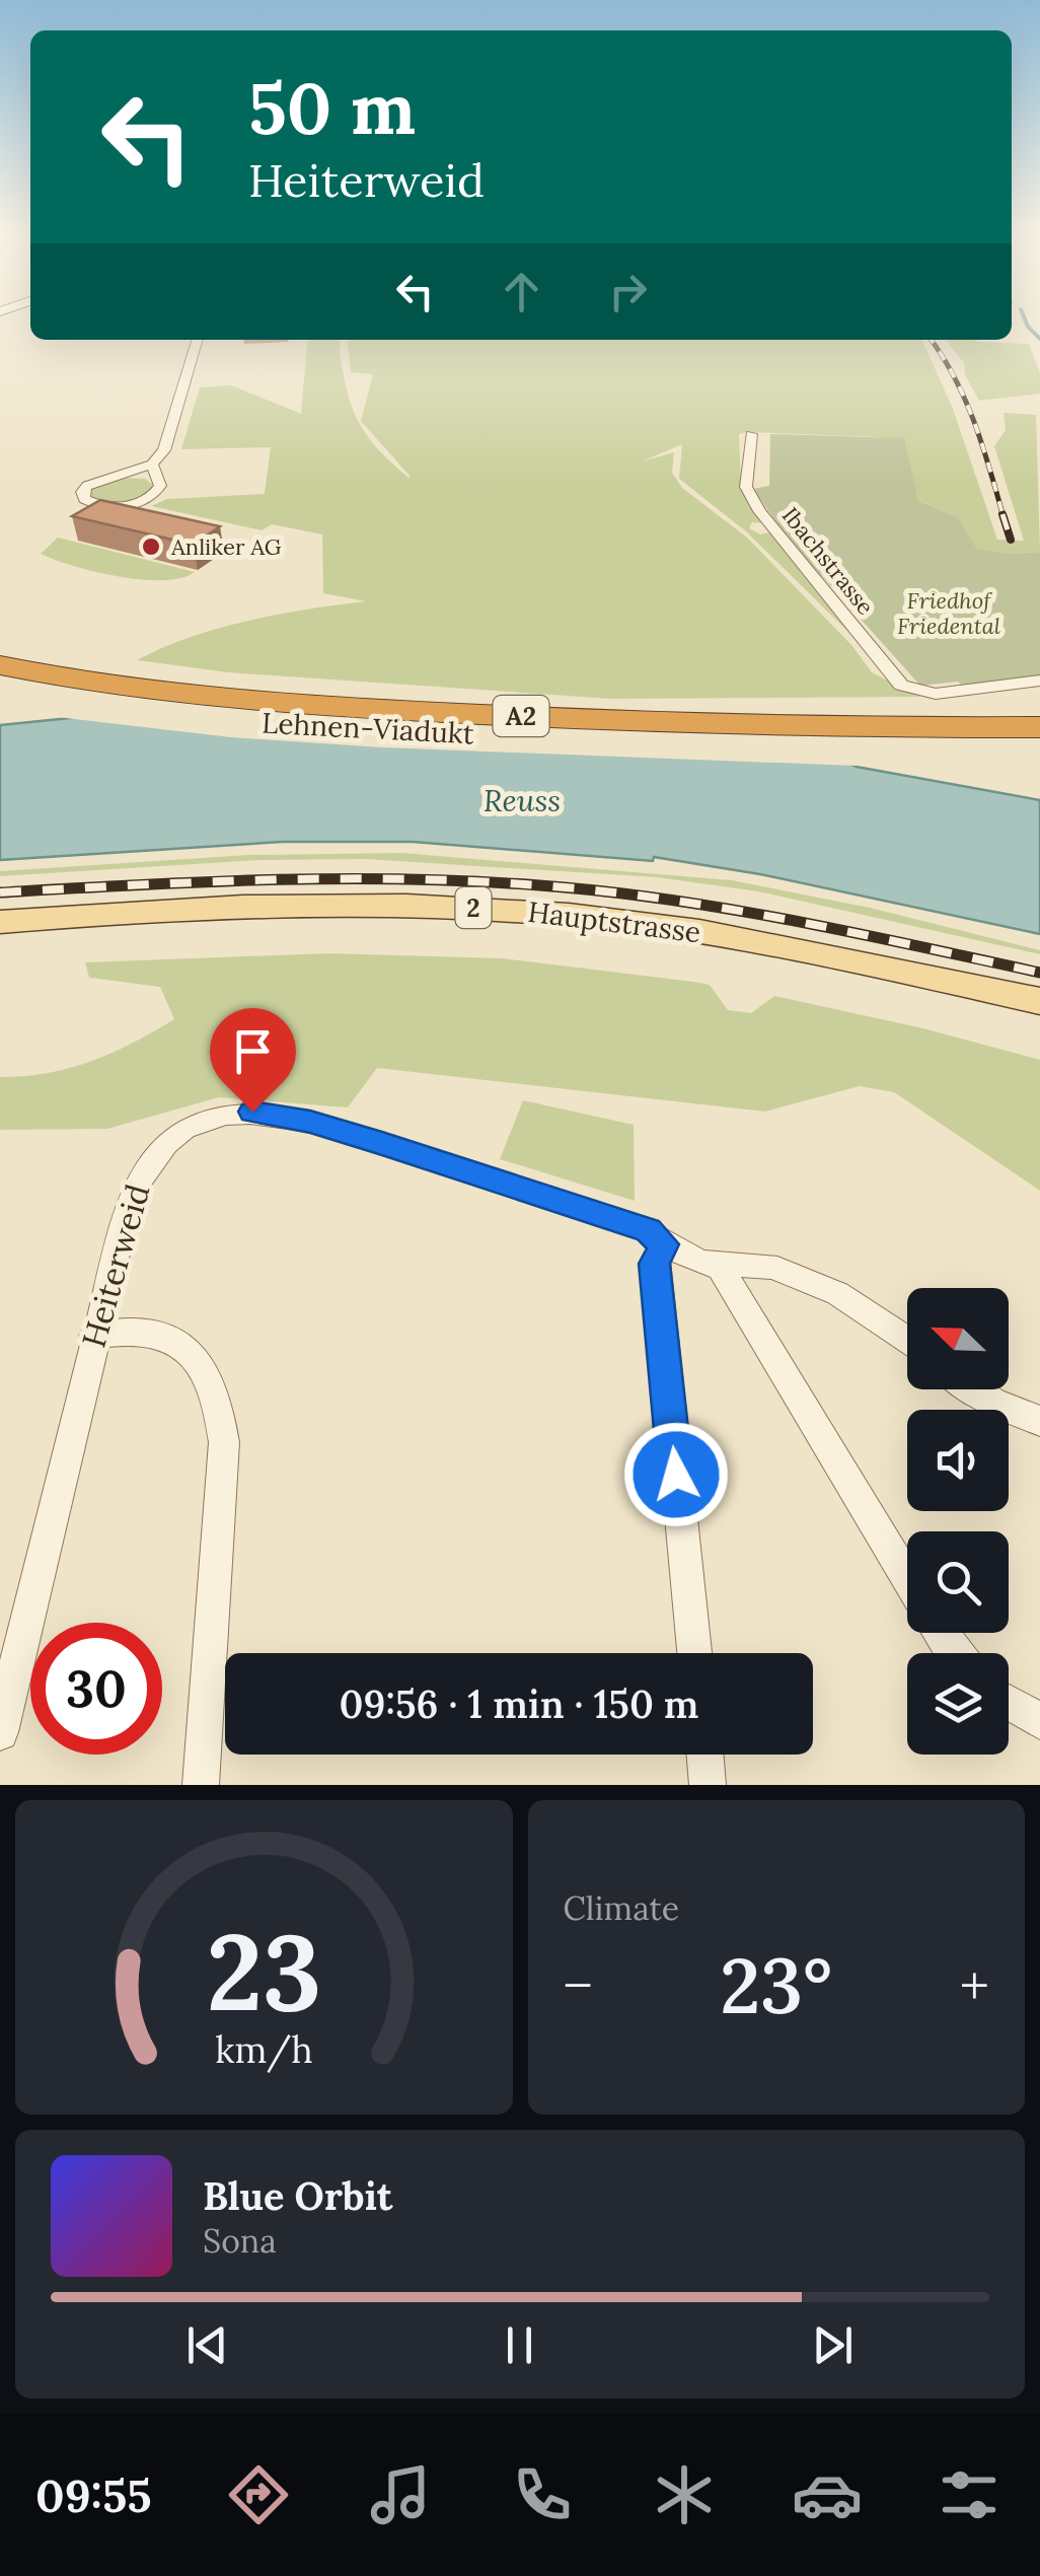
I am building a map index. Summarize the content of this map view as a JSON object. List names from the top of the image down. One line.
{"streets":{"highway":["A2","Lehnen-Viadukt"],"main road":["2","Hauptstrasse"],"street":["Ibachstrasse","Heiterweid"]},"crossings":[["A2","Lehnen-Viadukt"]],"water":["Reuss"],"parks":["Friedhof Friedental"],"places":["Anliker AG"],"north":"top left","page":{"turn":["50 m","Heiterweid"],"limit":"30","trip":"09:56 · 1 min · 150 m","tile":"Climate","heat":["−","23°","+"],"song":["Blue Orbit","Sona"],"tabs":"09:55","gauge":["23","km/h"]}}
